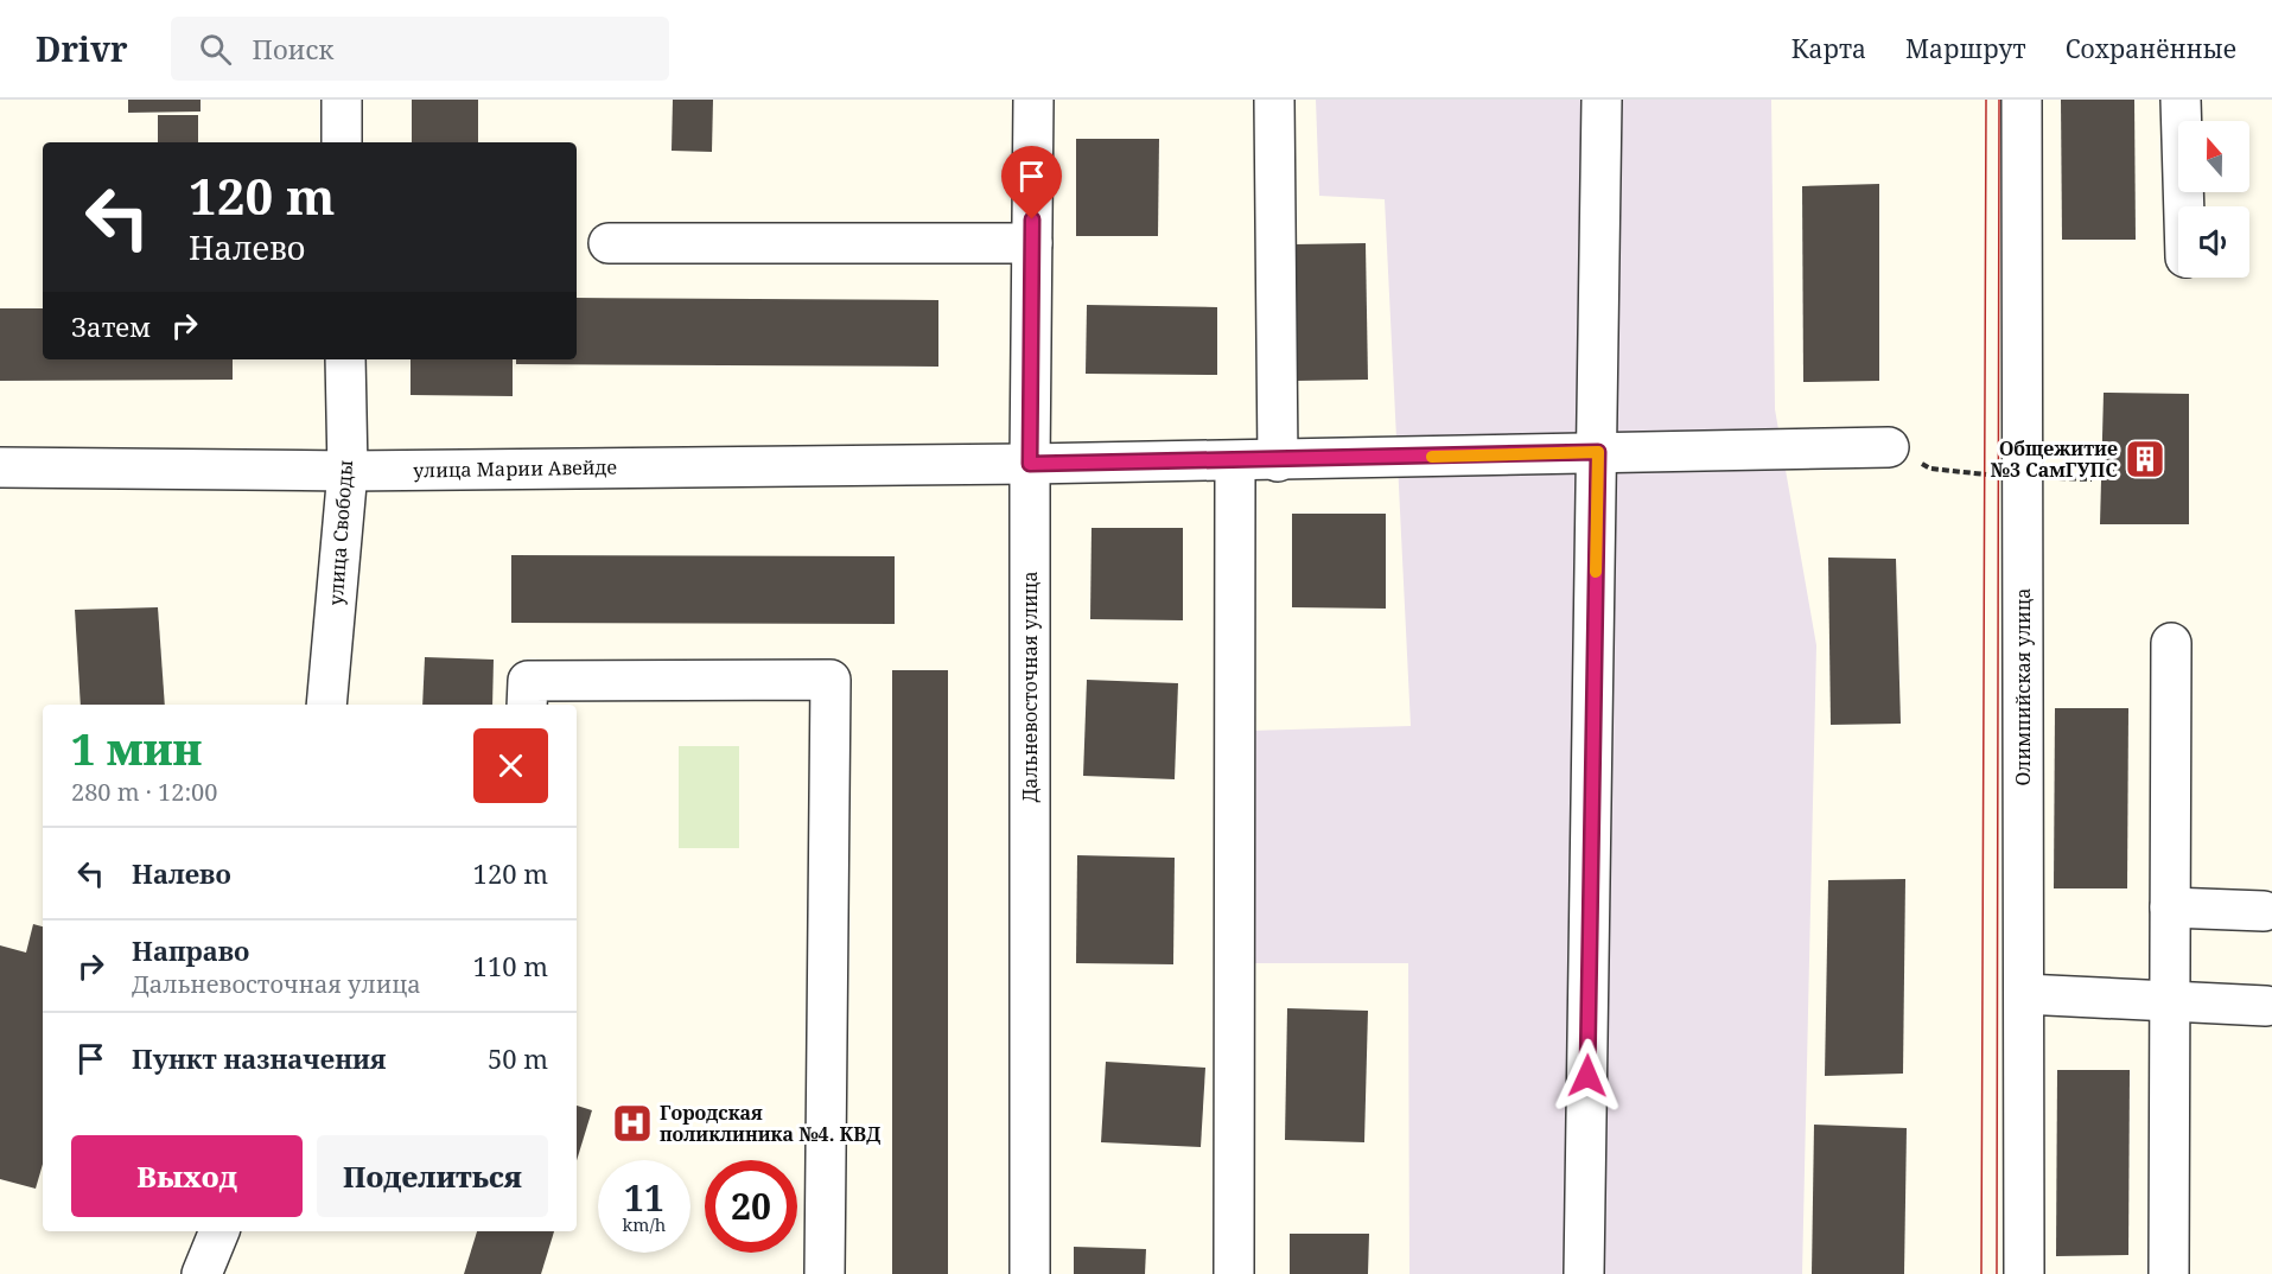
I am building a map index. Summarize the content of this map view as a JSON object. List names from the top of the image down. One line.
{"streets":{"street":["улица Марии Авейде","улица Свободы","Дальневосточная улица","Олимпийская улица"]},"crossings":[["улица Марии Авейде","улица Свободы"],["улица Марии Авейде","Дальневосточная улица"]],"places":{"building":["Общежитие №3 СамГУПС"],"hospital":["Городская поликлиника №4. КВД"]},"north":"top","page":{"header":"Drivr","search":"Поиск","nav":["Карта","Маршрут","Сохранённые"],"turn":["120 m","Налево"],"then":"Затем","heading":["1 мин","280 m · 12:00"],"list":[{"name":"Налево","value":"120 m"},{"name":"Направо","note":"Дальневосточная улица","value":"110 m"},{"name":"Пункт назначения","value":"50 m"}],"buttons":["Выход","Поделиться"],"speed":"11 km/h","limit":"20"}}
